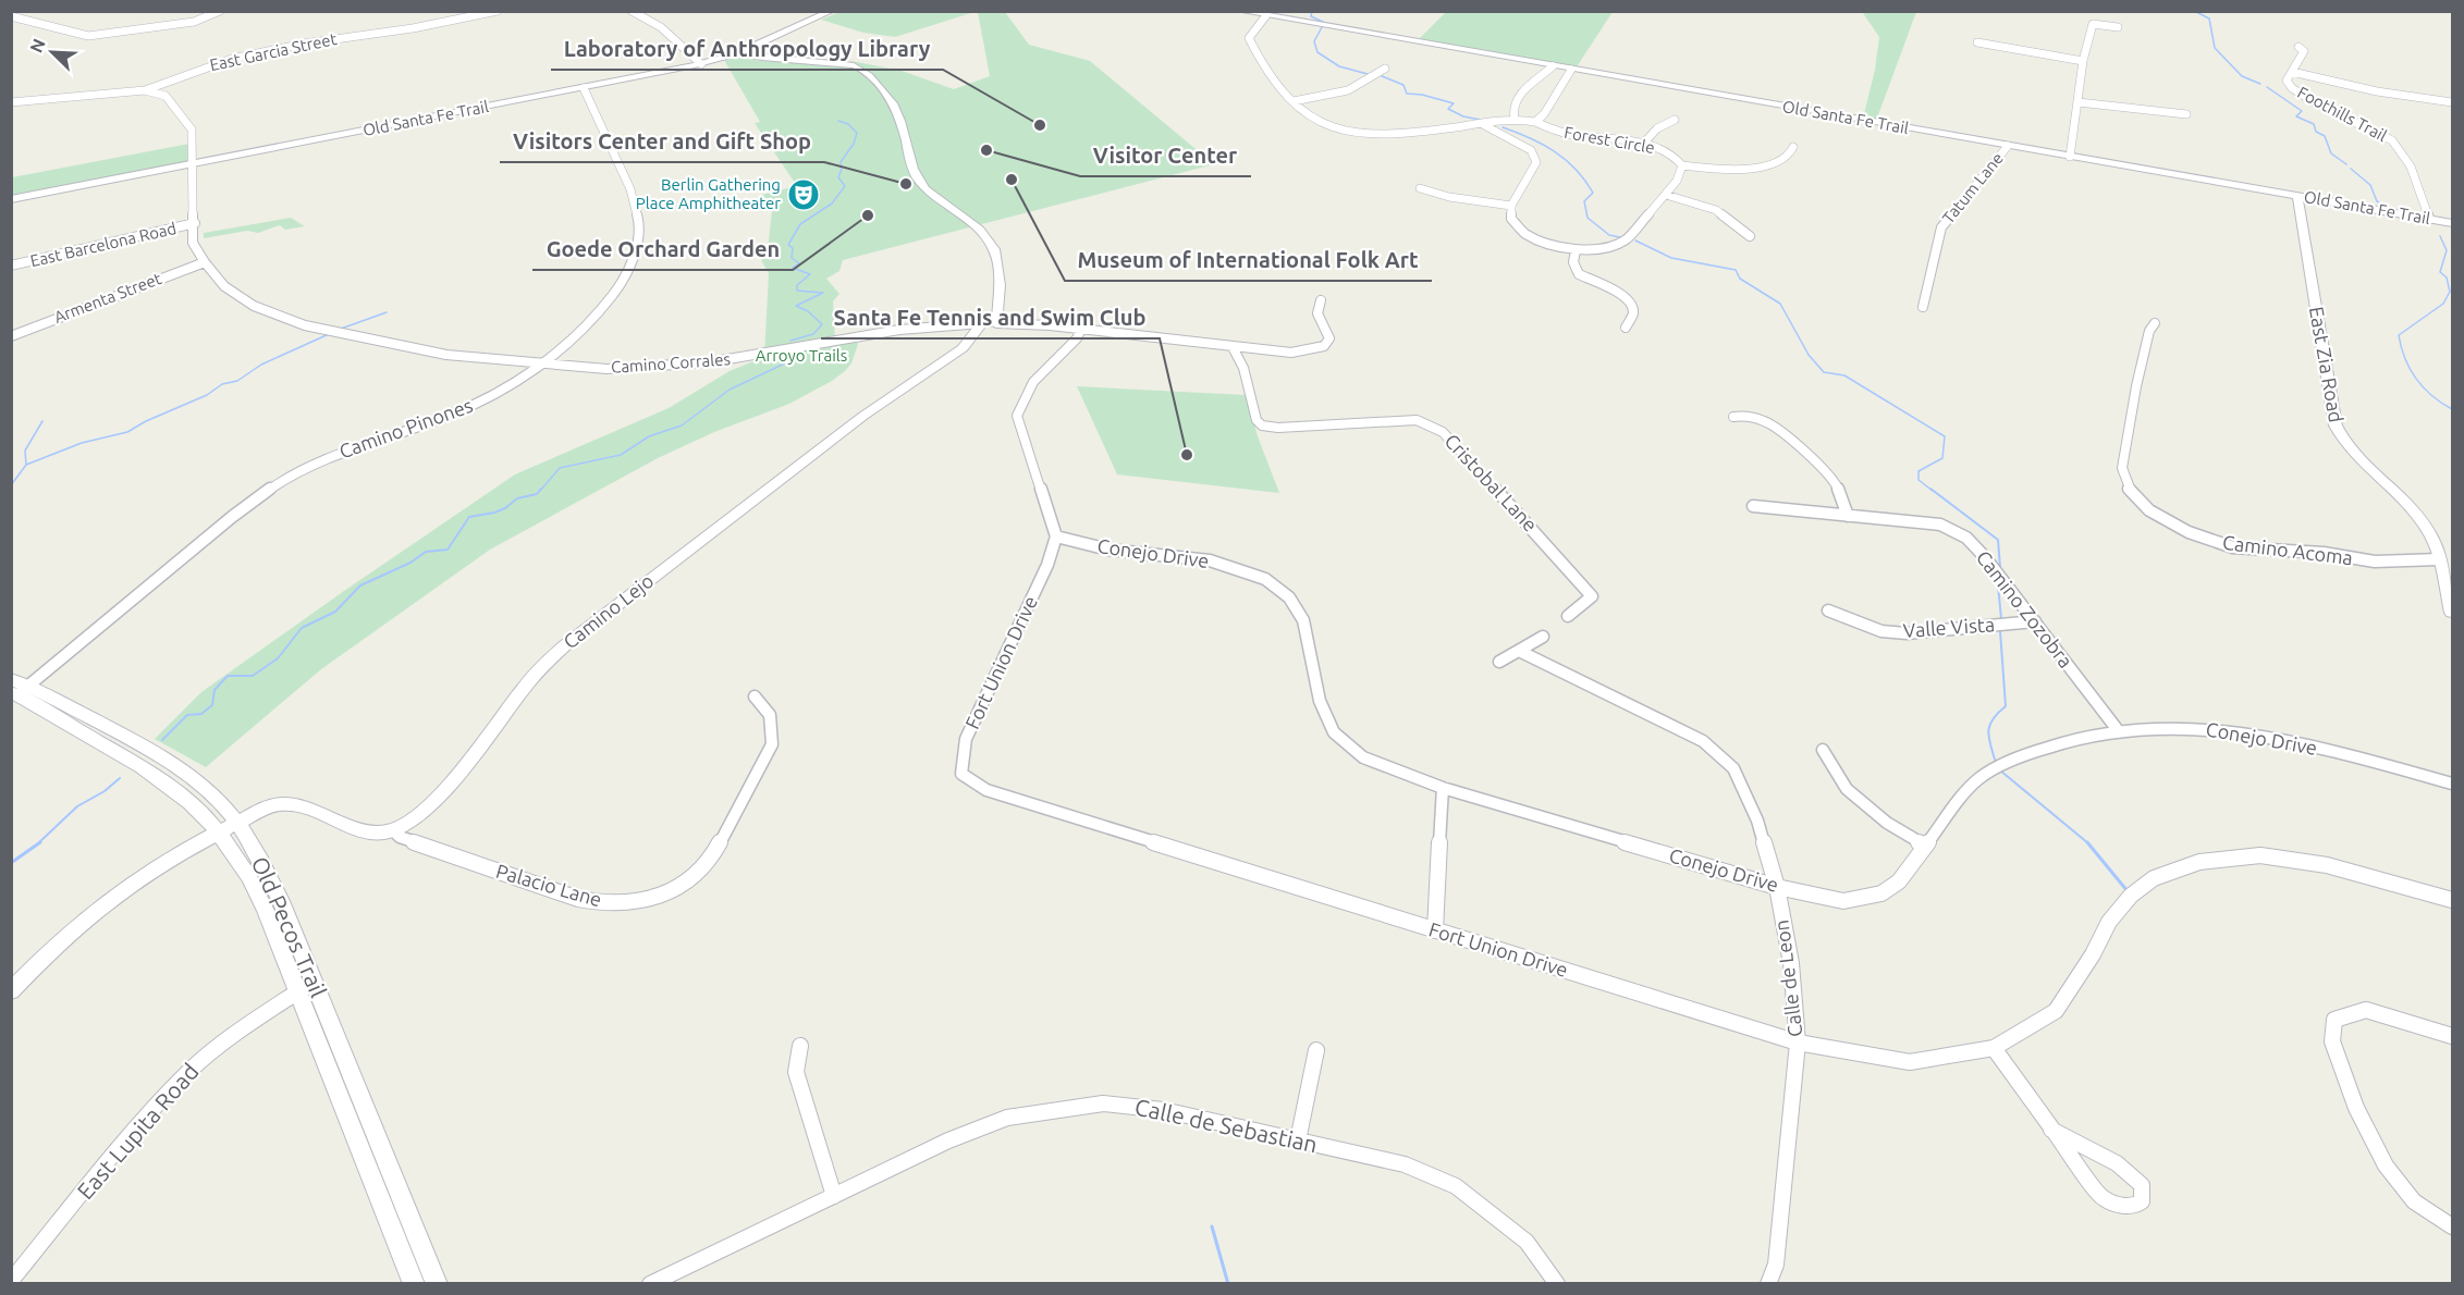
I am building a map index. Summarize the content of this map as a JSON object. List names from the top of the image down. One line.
{"streets":{"street":["East Garcia Street","Foothills Trail","Old Santa Fe Trail","Forest Circle","Tatum Lane","East Barcelona Road","Armenta Street","Camino Corrales","East Zia Road","Camino Pinones","Cristobal Lane","Camino Acoma","Conejo Drive","Camino Zozobra","Camino Lejo","Valle Vista","Fort Union Drive","Palacio Lane","Old Pecos Trail","Calle de Leon","Calle de Sebastian","East Lupita Road"]},"crossings":[["Foothills Trail","Old Santa Fe Trail"],["Old Santa Fe Trail","Tatum Lane"],["Old Santa Fe Trail","Camino Corrales"],["Old Santa Fe Trail","East Zia Road"],["Old Santa Fe Trail","Camino Pinones"],["East Barcelona Road","Camino Corrales"],["Armenta Street","Camino Corrales"],["Camino Corrales","Camino Pinones"],["Camino Corrales","Cristobal Lane"],["Camino Corrales","Camino Lejo"],["East Zia Road","Camino Acoma"],["Camino Pinones","Old Pecos Trail"],["Conejo Drive","Camino Zozobra"],["Conejo Drive","Fort Union Drive"],["Conejo Drive","Calle de Leon"],["Camino Zozobra","Valle Vista"],["Camino Lejo","Palacio Lane"],["Fort Union Drive","Calle de Leon"],["Old Pecos Trail","East Lupita Road"]],"parks":["Arroyo Trails"],"places":{"other":["Laboratory of Anthropology Library","Visitor Center","Museum of International Folk Art","Visitors Center and Gift Shop","Goede Orchard Garden","Santa Fe Tennis and Swim Club"],"theatre":["Berlin Gathering Place Amphitheater"]},"north":"top left"}
